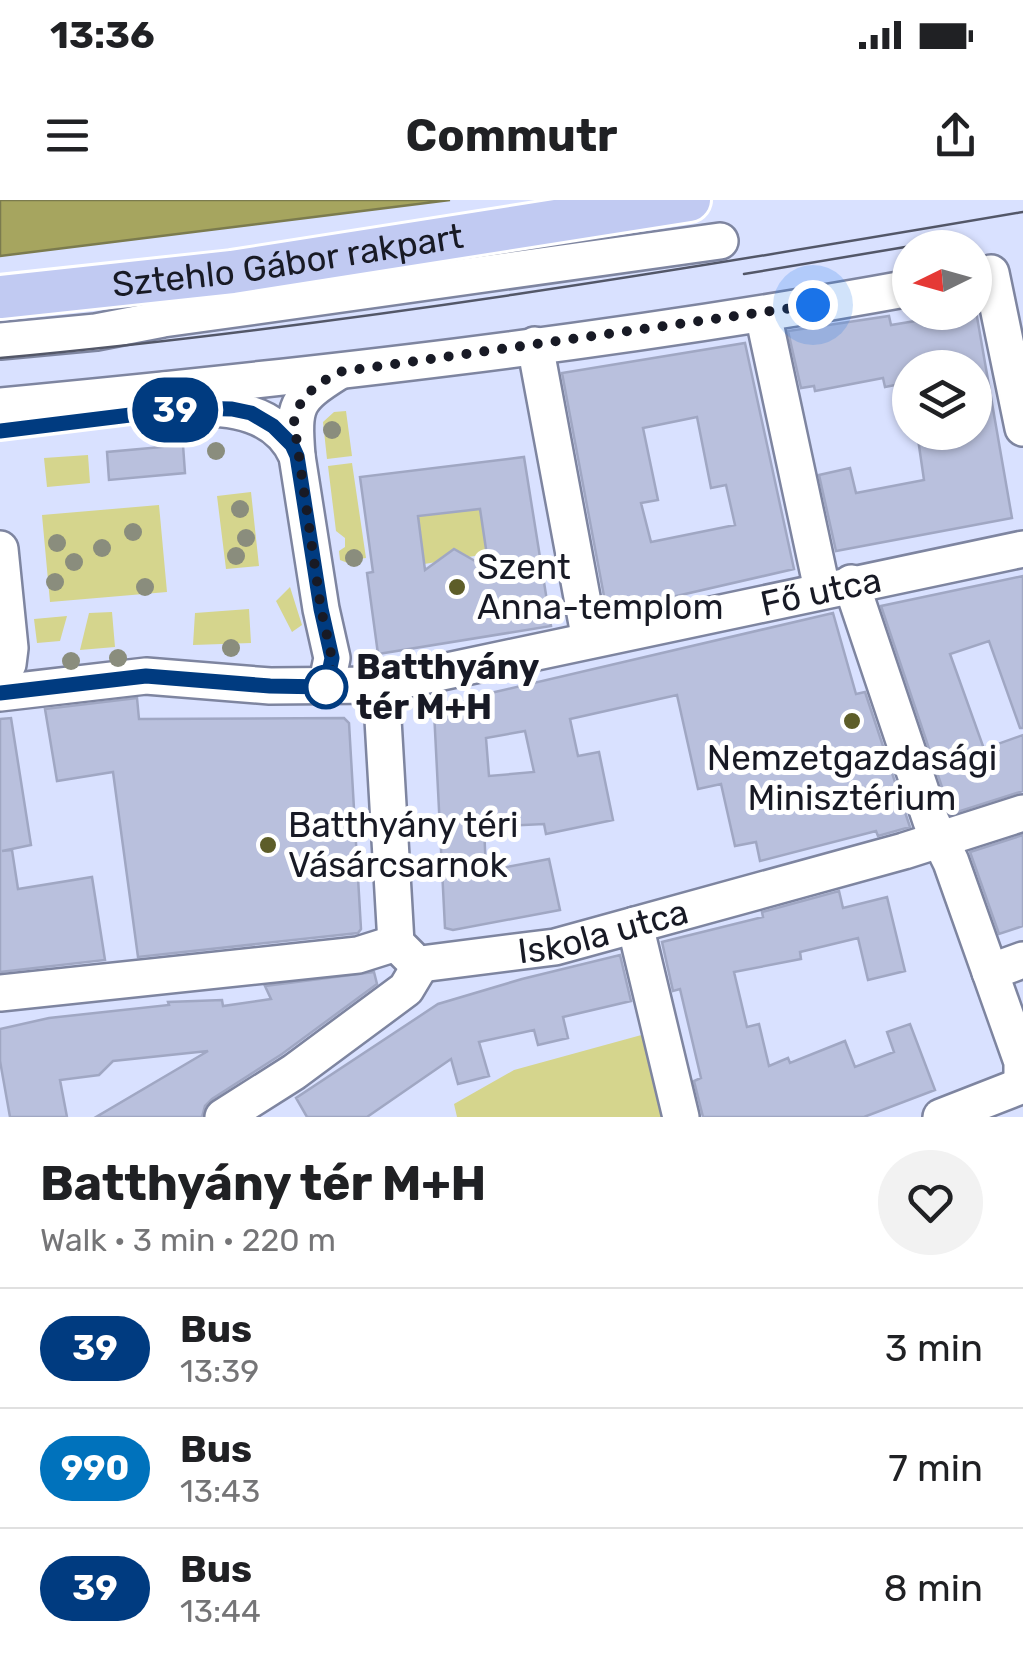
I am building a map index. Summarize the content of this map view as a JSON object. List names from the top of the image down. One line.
{"streets":{"main road":["Sztehlo Gábor rakpart"],"street":["Fő utca","Iskola utca"]},"places":["Szent Anna-templom","Batthyány tér M+H","Nemzetgazdasági Minisztérium","Batthyány téri Vásárcsarnok"],"lines":["bus line 39"],"north":"left","page":{"status":"13:36","header":"Commutr","on_map":"39","heading":["Batthyány tér M+H","Walk · 3 min · 220 m"],"list":[{"mark":"39","name":"Bus","note":"13:39","value":"3 min"},{"mark":"990","name":"Bus","note":"13:43","value":"7 min"},{"mark":"39","name":"Bus","note":"13:44","value":"8 min"}]}}
